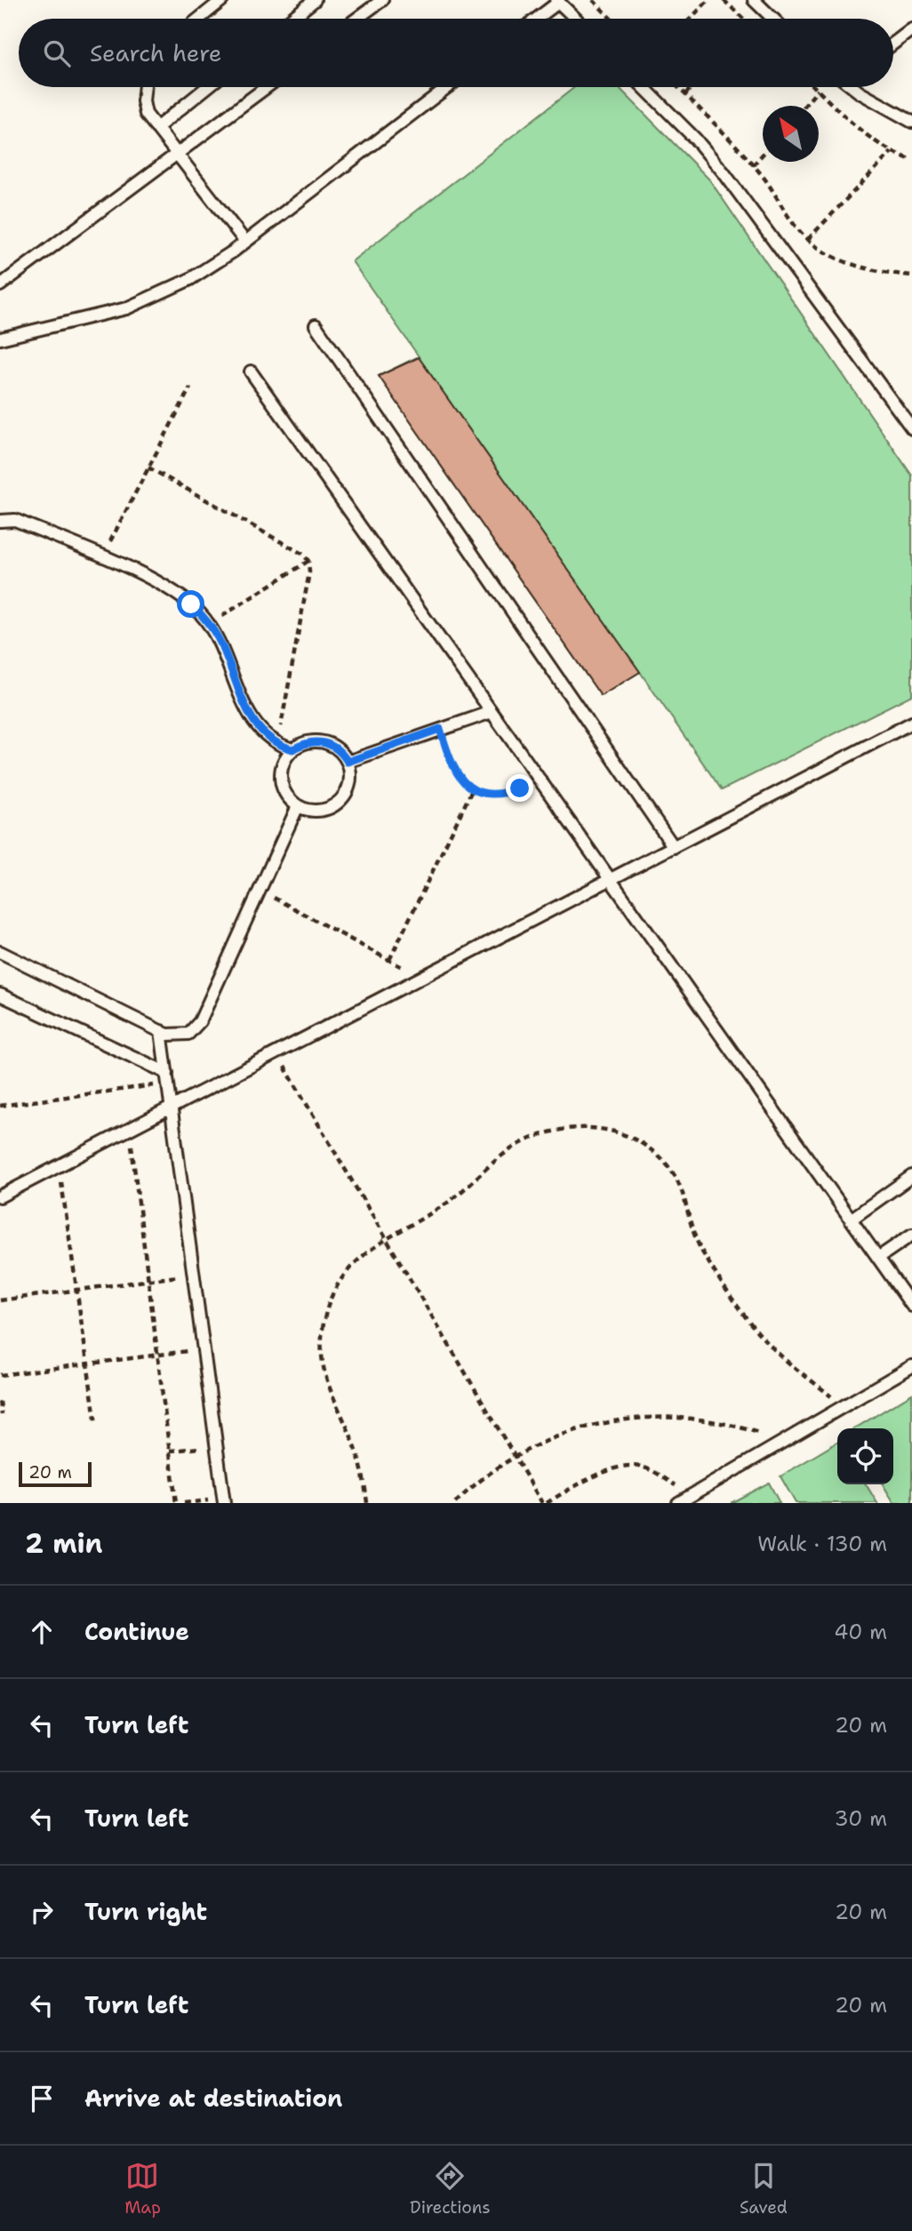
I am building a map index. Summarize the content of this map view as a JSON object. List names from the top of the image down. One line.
{"scale_bar":"20 m","north":"top left","page":{"search":"Search here","scale":"20 m","heading":["2 min","Walk · 130 m"],"list":[["Continue","40 m"],["Turn left","20 m"],["Turn left","30 m"],["Turn right","20 m"],["Turn left","20 m"],"Arrive at destination"],"nav":["Map","Directions","Saved"]}}
